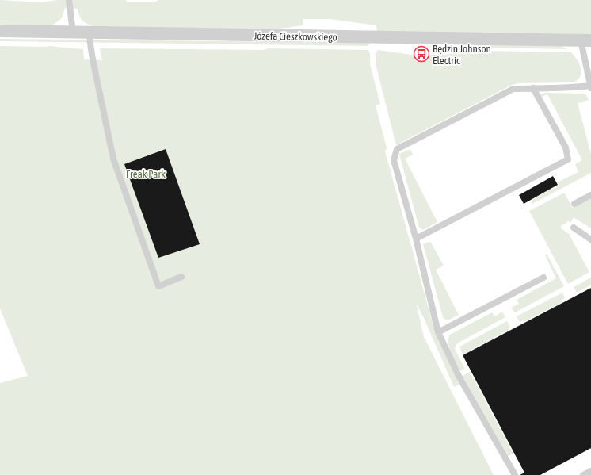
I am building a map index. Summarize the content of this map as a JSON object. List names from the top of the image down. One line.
{"streets":{"street":["Józefa Cieszkowskiego"]},"parks":["Freak Park"],"places":{"bus stop":["Będzin Johnson Electric"]}}
